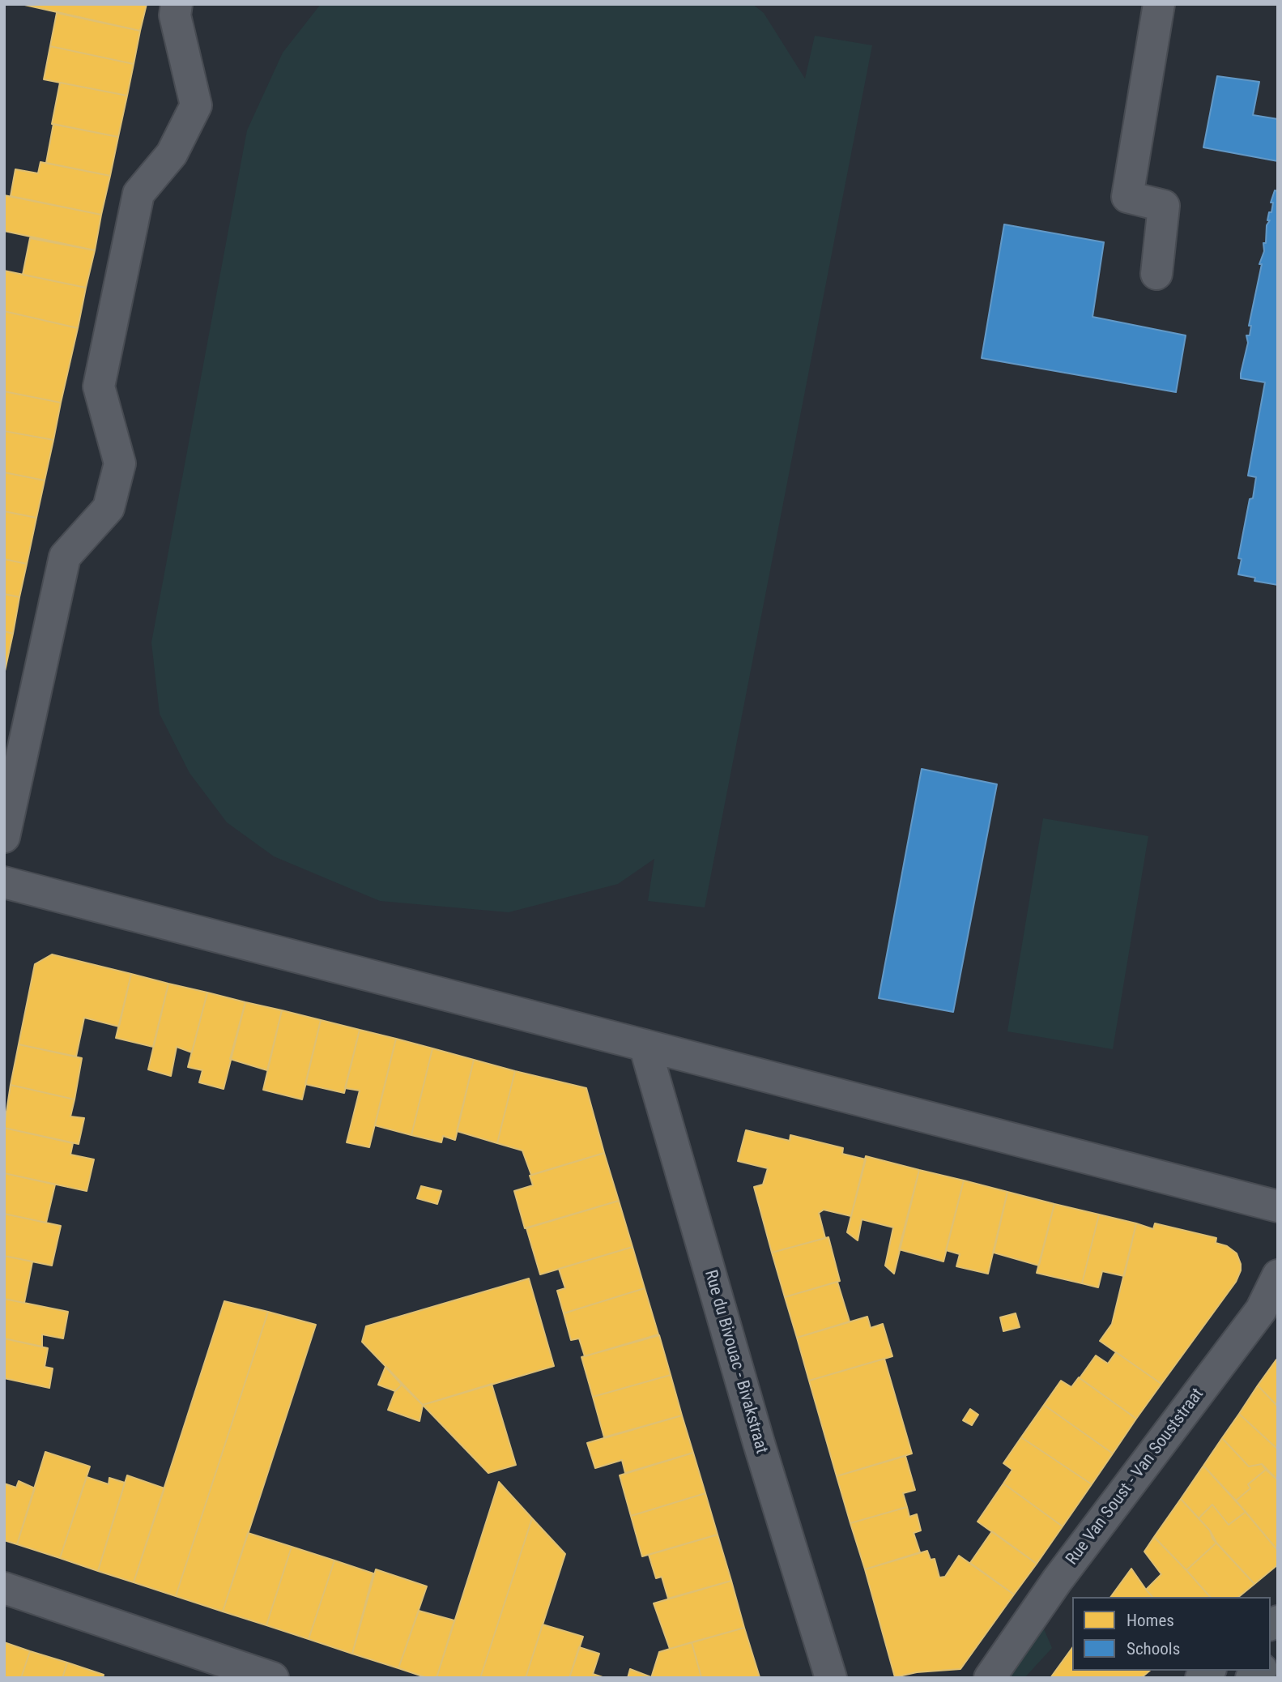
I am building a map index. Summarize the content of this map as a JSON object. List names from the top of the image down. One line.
{"streets":{"street":["Rue du Bivouac - Bivakstraat","Rue Van Soust - Van Souststraat"]},"legend":["Homes","Schools"]}
